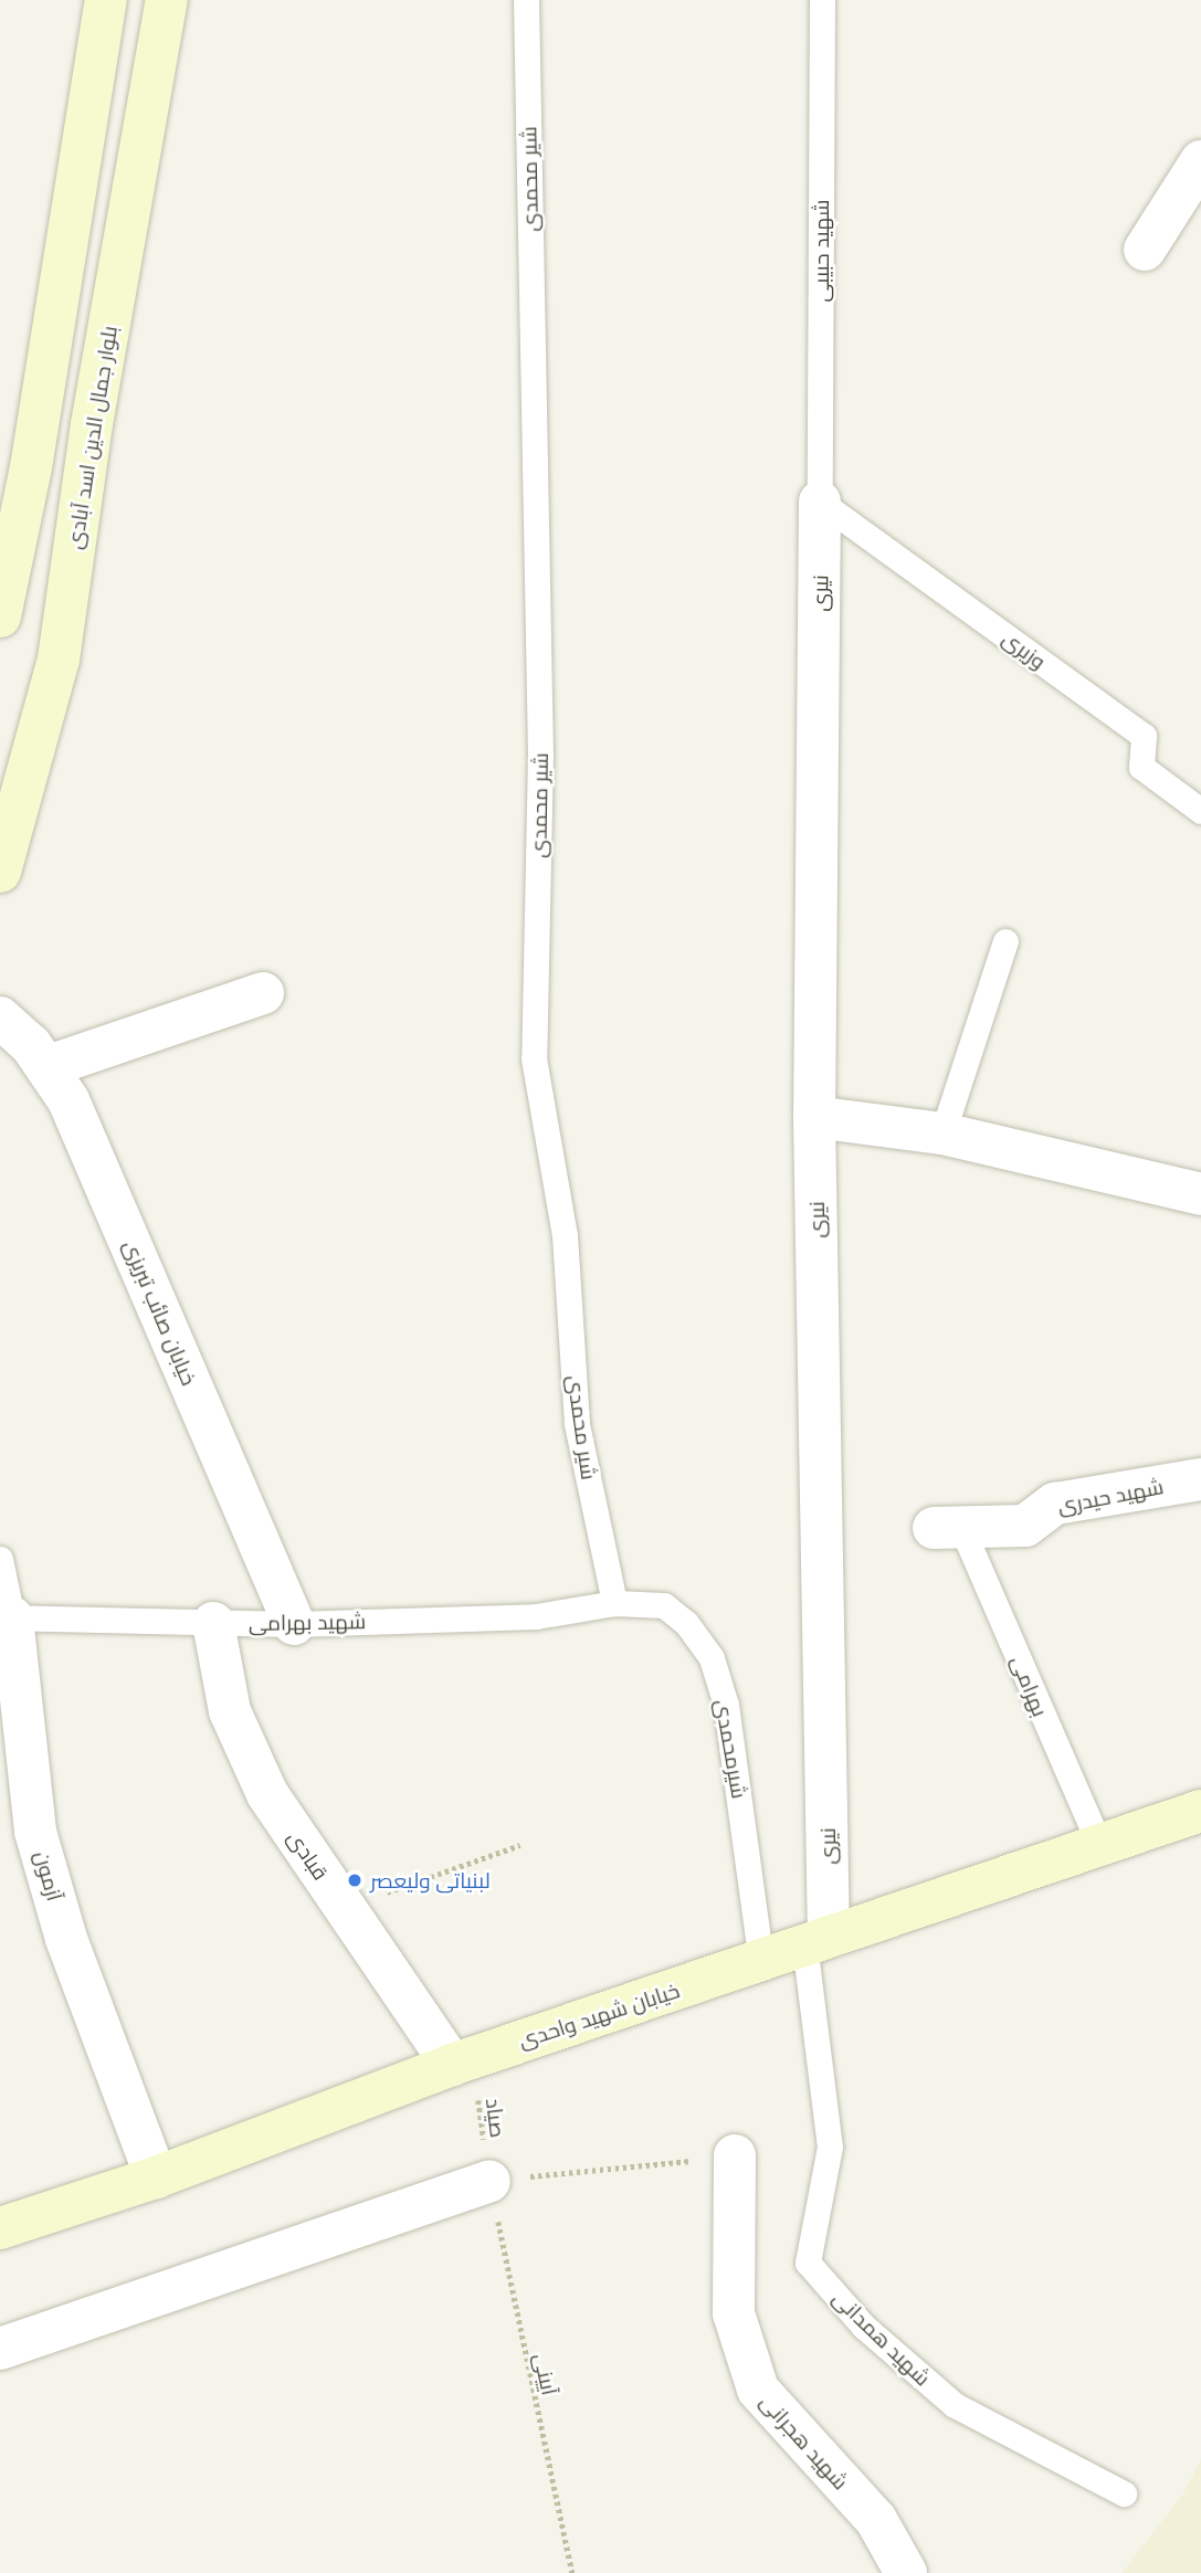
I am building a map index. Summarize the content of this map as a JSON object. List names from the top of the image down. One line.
{"streets":{"main road":["بلوار جمال الدین اسد آبادی","خیابان شهید واحدی"],"street":["نیری","خیابان صائب تبریزی","شهید حیدری","قبادی","آزمون","شهید هجرانی"],"lane":["شیر محمدی","شهید حبیبی","وزیری","شهید بهرامی","بهرامی","شیرمحمدی","شهید همدانی"],"path":["صیاد","آیینی"]},"crossings":[["شیر محمدی","شهید بهرامی"],["شیر محمدی","شیرمحمدی"],["شهید حبیبی","نیری"],["شهید حبیبی","وزیری"],["نیری","وزیری"],["نیری","خیابان شهید واحدی"],["نیری","شهید همدانی"],["خیابان صائب تبریزی","شهید بهرامی"],["شهید حیدری","بهرامی"],["شهید بهرامی","شیرمحمدی"],["شهید بهرامی","قبادی"],["شهید بهرامی","آزمون"],["بهرامی","خیابان شهید واحدی"],["شیرمحمدی","خیابان شهید واحدی"],["قبادی","خیابان شهید واحدی"],["قبادی","صیاد"],["آزمون","خیابان شهید واحدی"],["خیابان شهید واحدی","صیاد"],["خیابان شهید واحدی","شهید همدانی"],["صیاد","آیینی"]],"places":["لبنیاتی ولیعصر"]}
